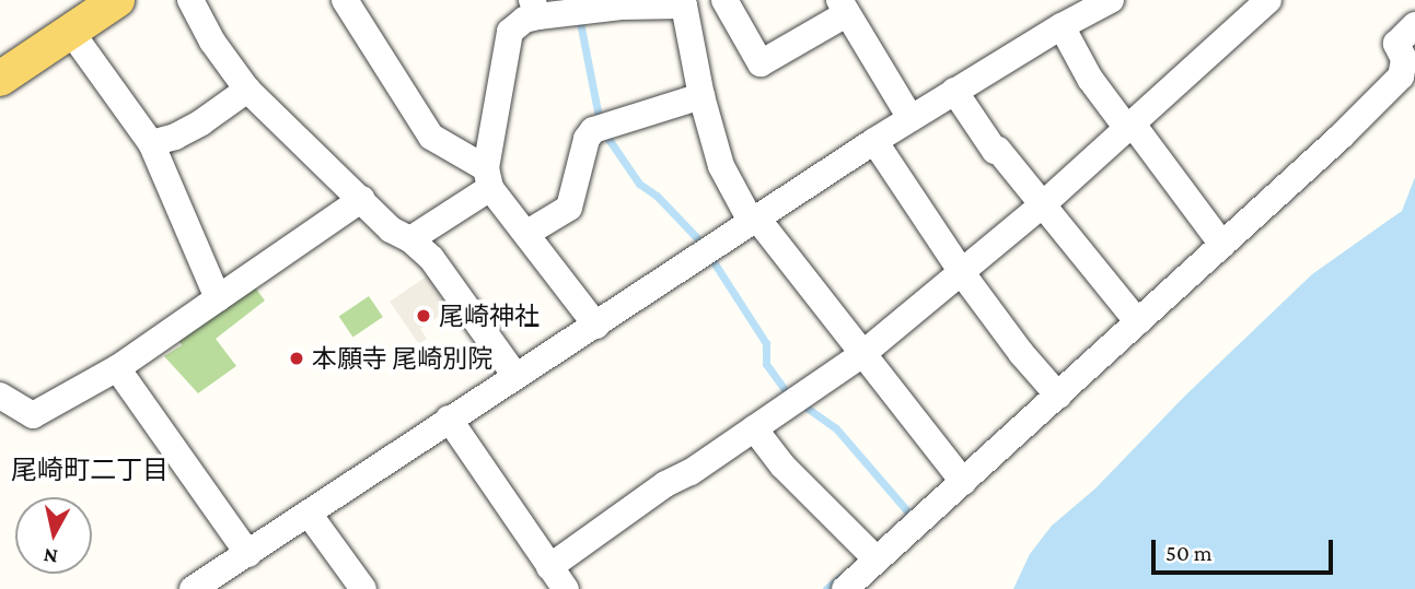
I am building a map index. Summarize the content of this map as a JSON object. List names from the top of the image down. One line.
{"districts":["尾崎町二丁目"],"places":["尾崎神社","本願寺 尾崎別院"],"scale_bar":"50 m","north":"bottom"}
